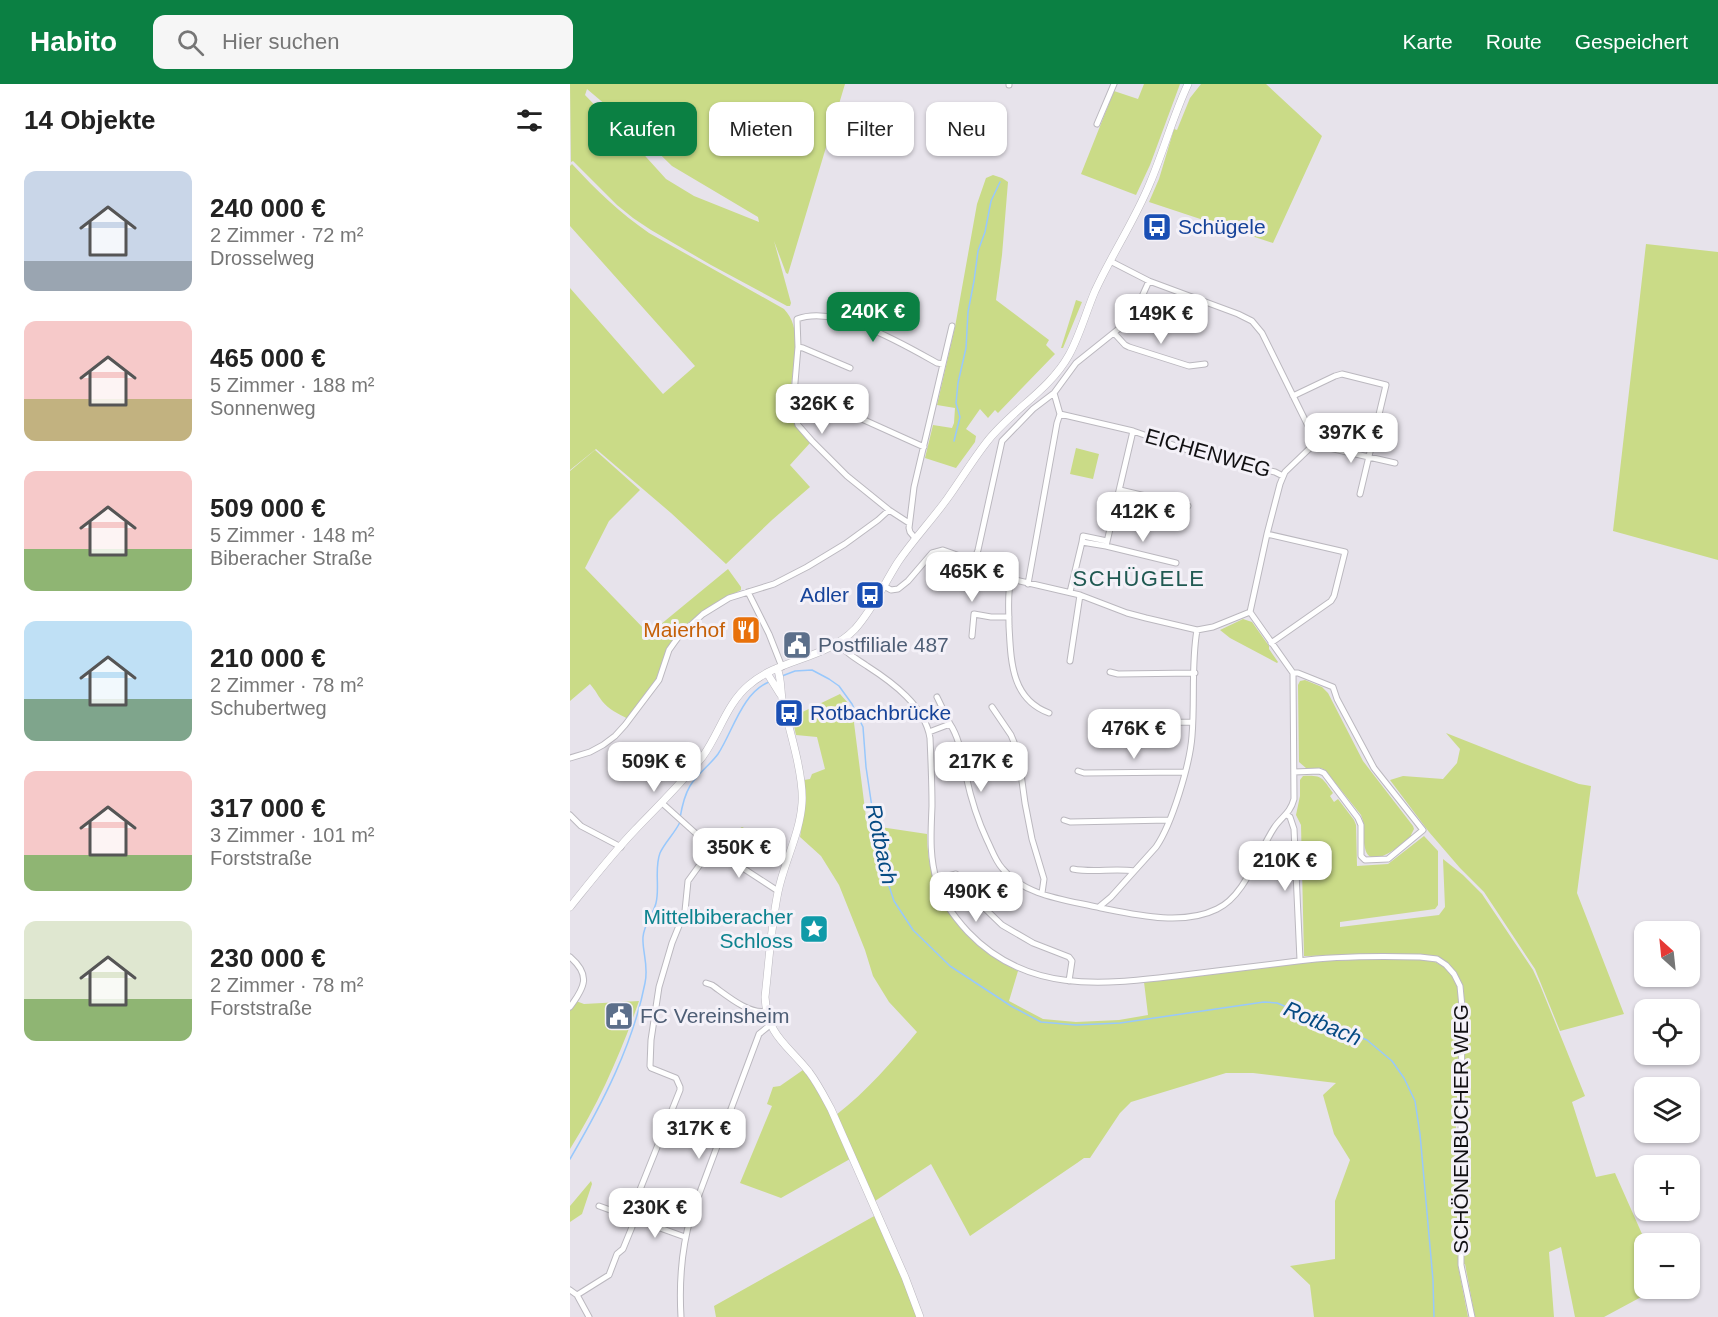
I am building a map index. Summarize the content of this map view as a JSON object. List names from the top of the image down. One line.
{"streets":{"street":["EICHENWEG","SCHÖNENBUCHER WEG"]},"districts":["SCHÜGELE"],"water":["Rotbach"],"places":{"bus stop":["Schügele","Adler","Rotbachbrücke"],"restaurant":["Maierhof"],"public building":["Postfiliale 487","FC Vereinsheim"],"place":["Mittelbiberacher Schloss"]},"north":"top left","page":{"header":"Habito","search":"Hier suchen","nav":["Karte","Route","Gespeichert"],"heading":"14 Objekte","chip":["Kaufen","Mieten","Filter","Neu"],"list":[{"name":"240 000 €","note":"2 Zimmer · 72 m² · Drosselweg"},{"name":"465 000 €","note":"5 Zimmer · 188 m² · Sonnenweg"},{"name":"509 000 €","note":"5 Zimmer · 148 m² · Biberacher Straße"},{"name":"210 000 €","note":"2 Zimmer · 78 m² · Schubertweg"},{"name":"317 000 €","note":"3 Zimmer · 101 m² · Forststraße"},{"name":"230 000 €","note":"2 Zimmer · 78 m² · Forststraße"}],"price":["240K €","149K €","326K €","397K €","412K €","465K €","476K €","509K €","217K €","350K €","210K €","490K €","317K €","230K €"],"map_buttons":["+","−"]}}
